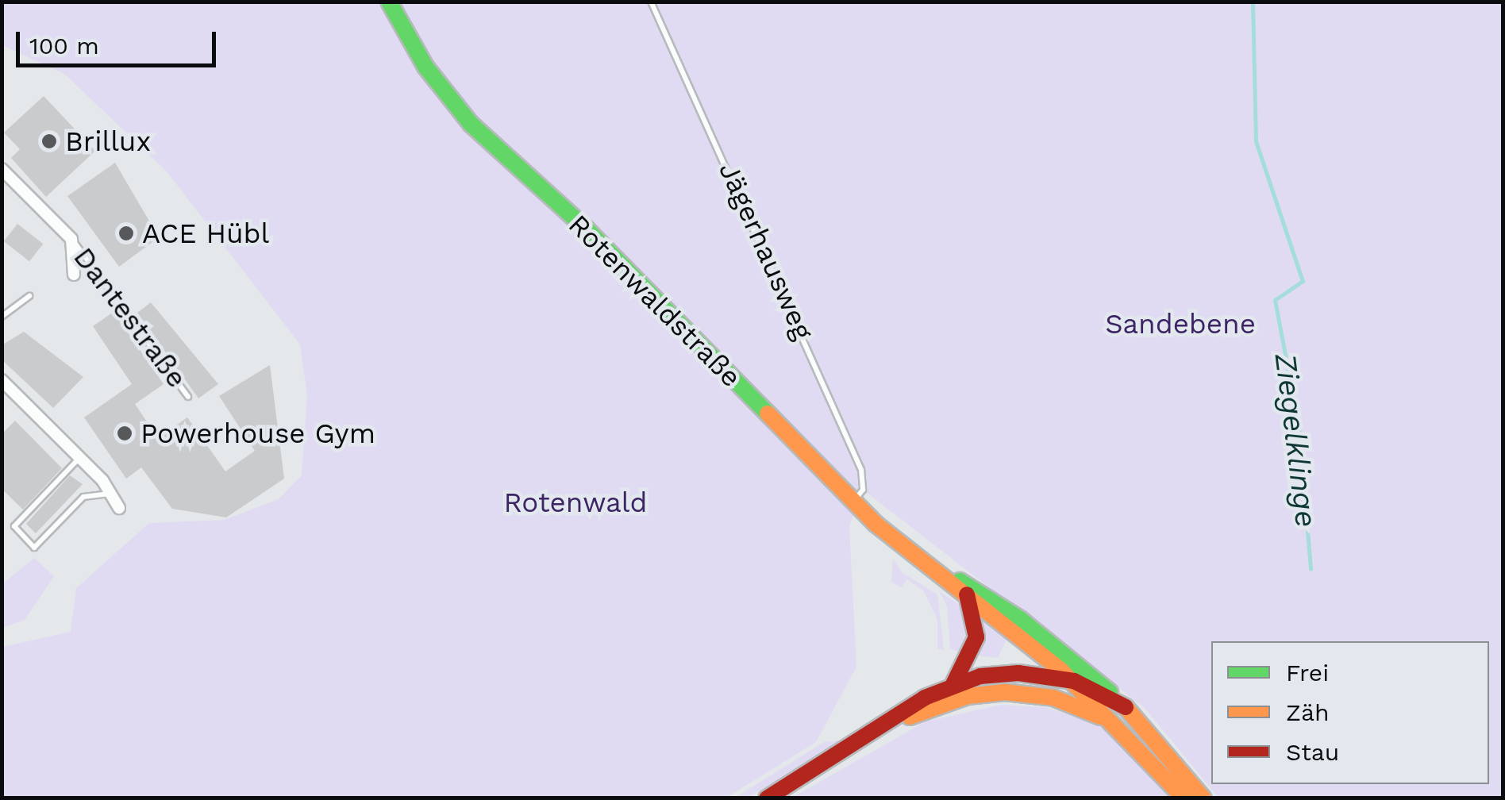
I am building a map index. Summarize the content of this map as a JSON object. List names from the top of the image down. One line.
{"streets":{"main road":["Rotenwaldstraße"],"street":["Dantestraße"],"lane":["Jägerhausweg"]},"crossings":[["Jägerhausweg","Rotenwaldstraße"]],"water":["Ziegelklinge"],"parks":["Sandebene","Rotenwald"],"places":["Brillux","ACE Hübl","Powerhouse Gym"],"legend":["Frei","Zäh","Stau"],"scale_bar":"100 m"}
